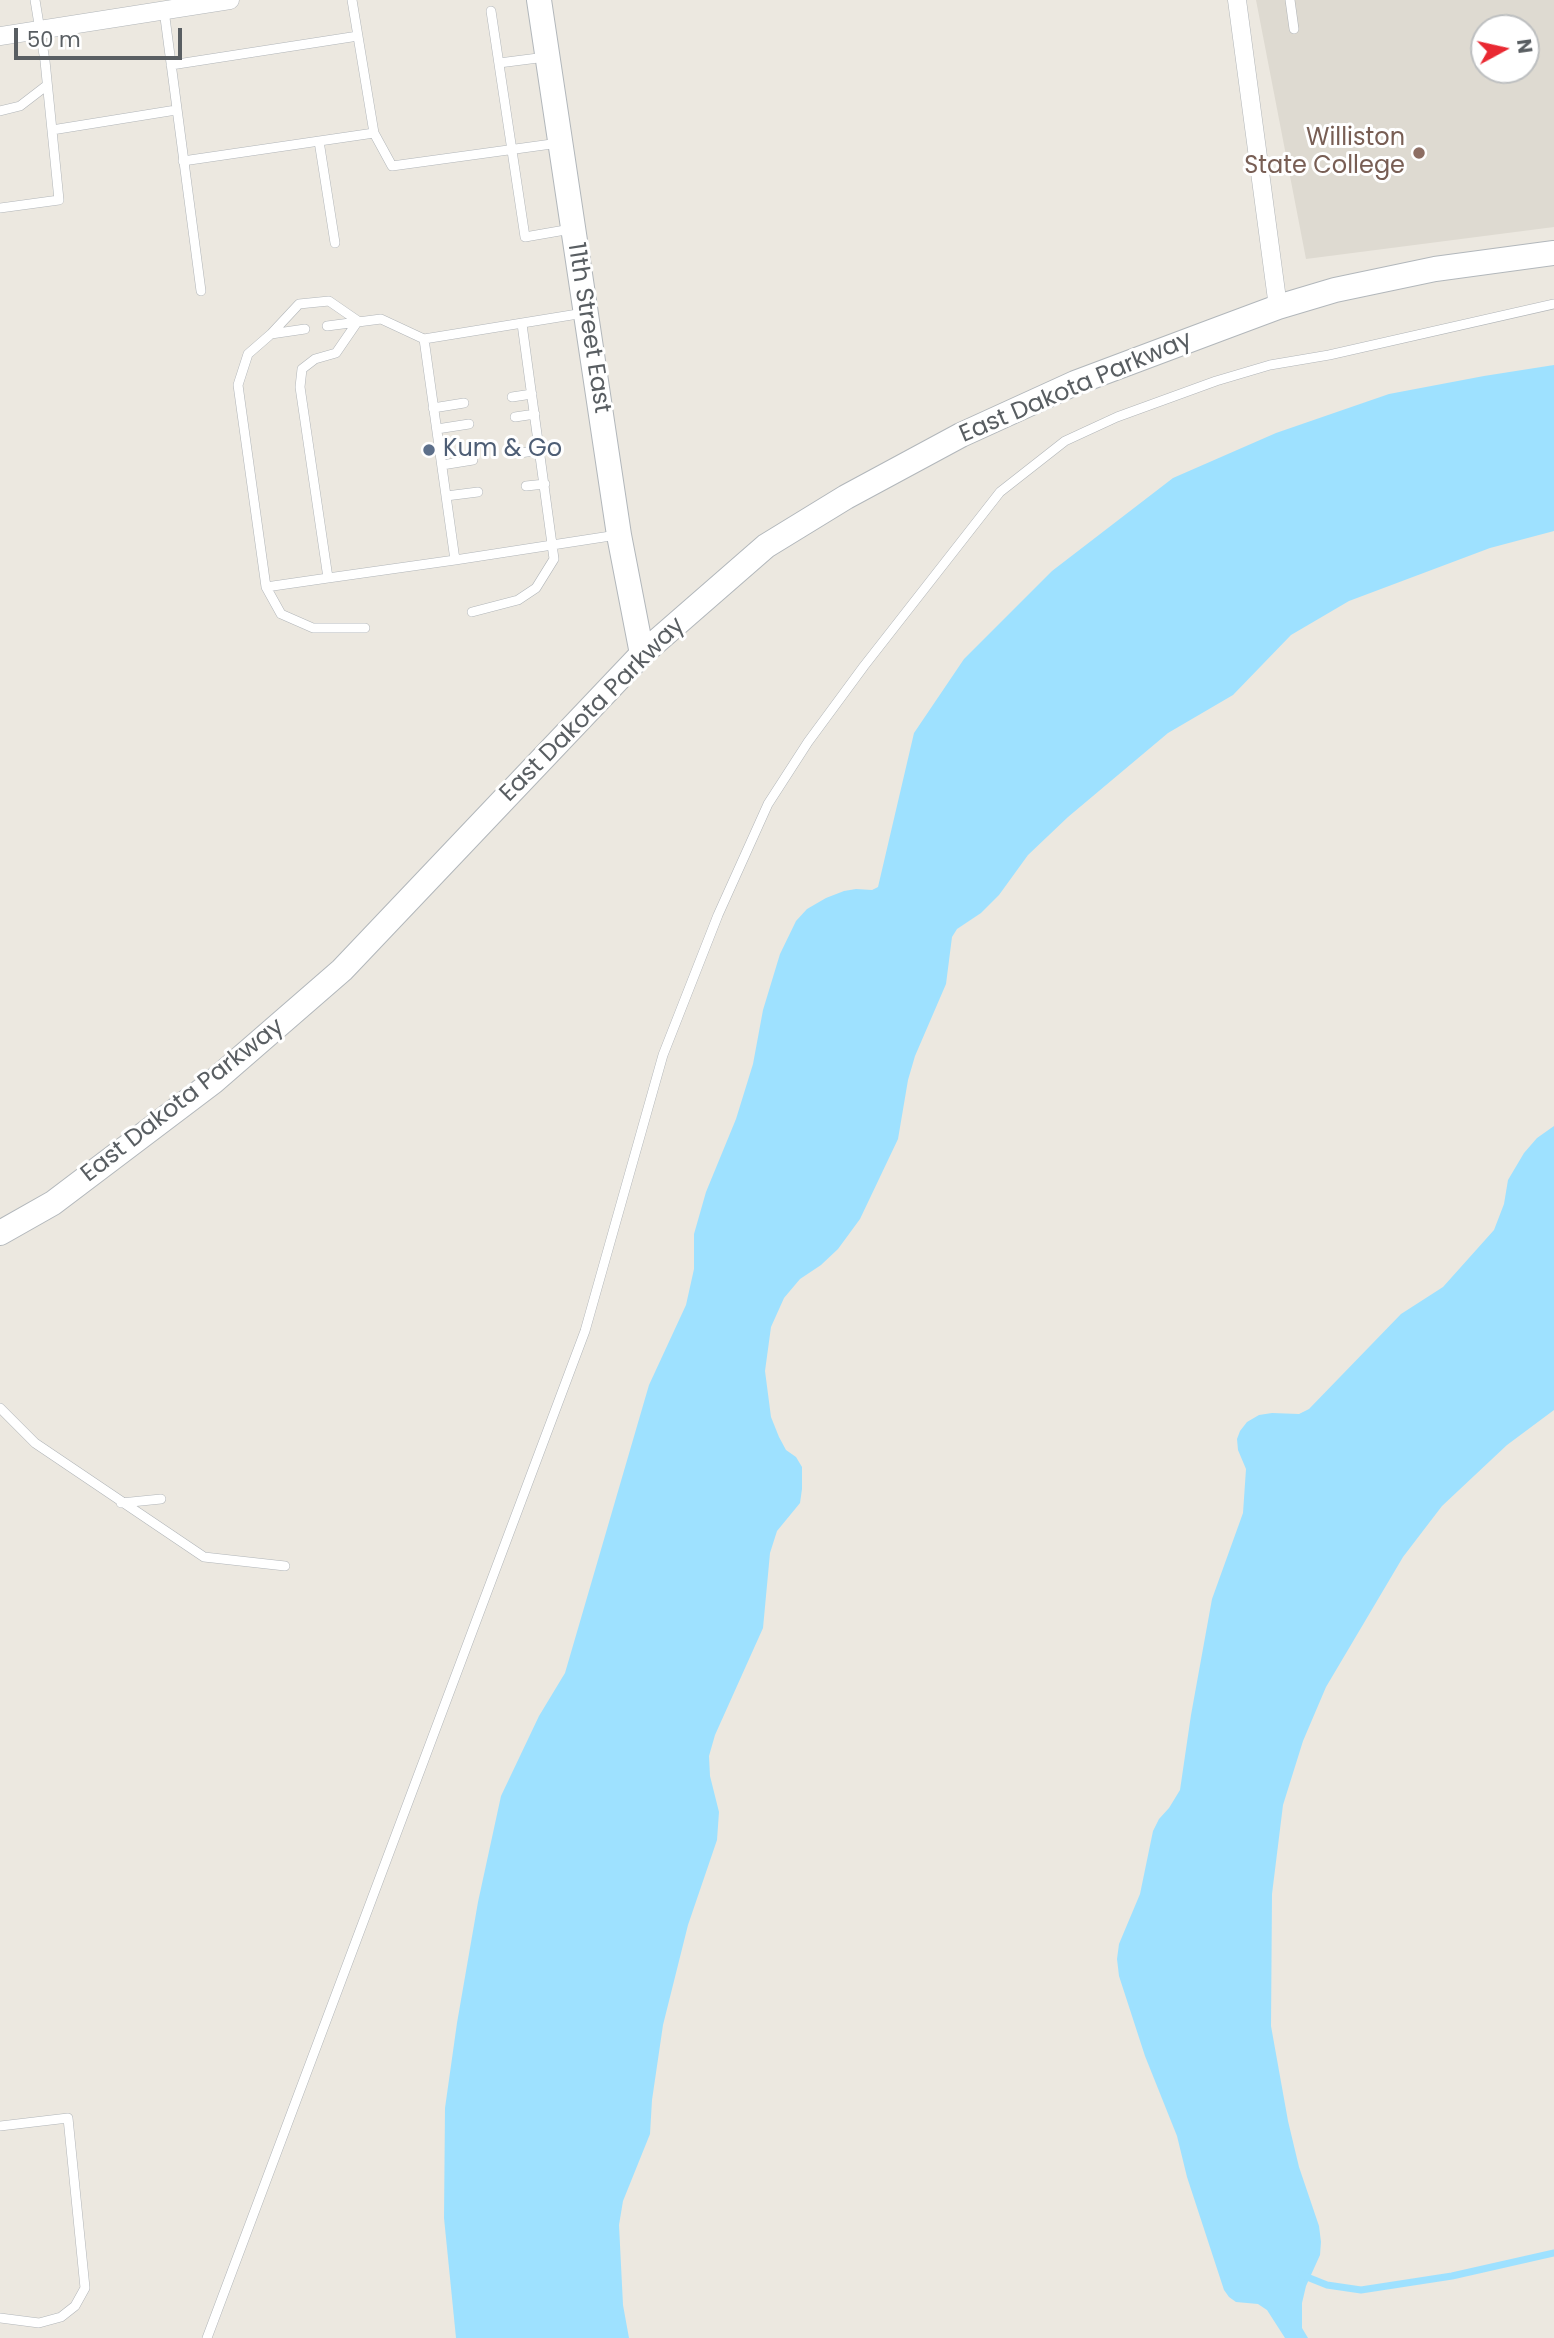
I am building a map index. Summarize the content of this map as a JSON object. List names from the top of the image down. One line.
{"streets":{"main road":["11th Street East","East Dakota Parkway"]},"crossings":[["11th Street East","East Dakota Parkway"]],"places":["Williston State College","Kum & Go"],"scale_bar":"50 m","north":"right"}
